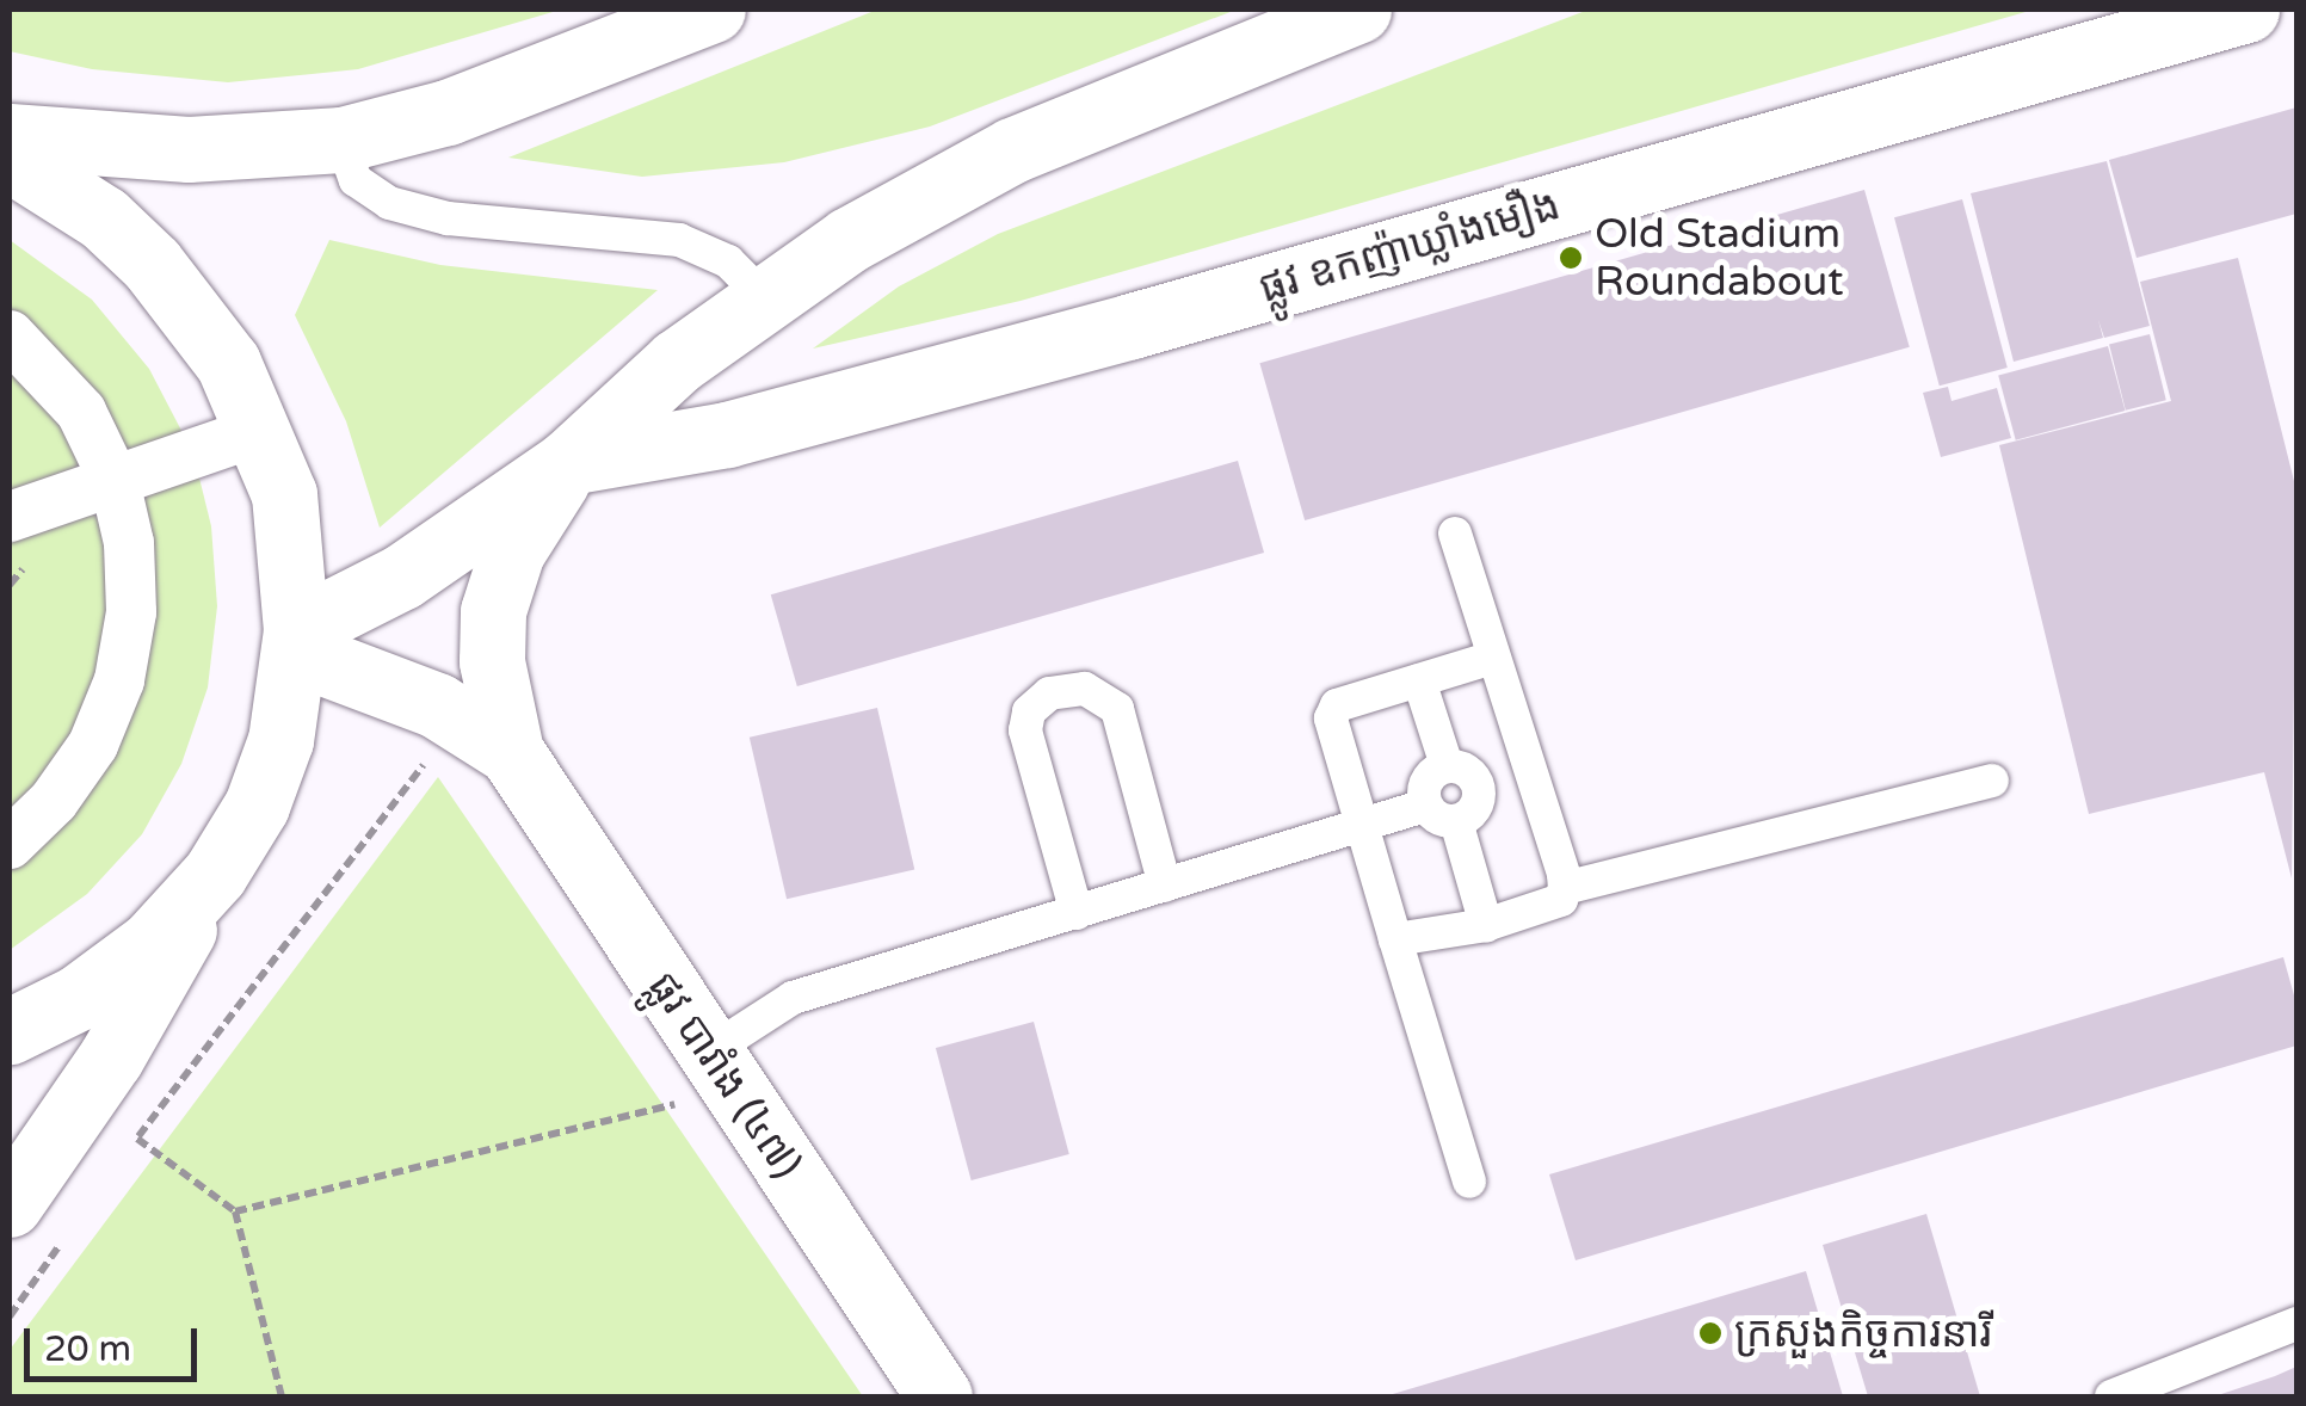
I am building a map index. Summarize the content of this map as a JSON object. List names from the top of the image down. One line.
{"streets":{"main road":["ផ្លូវ ឧកញ៉ាឃ្លាំងមឿង","ផ្លូវ បារាំង (៤៧)"]},"places":["Old Stadium Roundabout","ក្រសួងកិច្ចការនារី"],"scale_bar":"20 m"}
